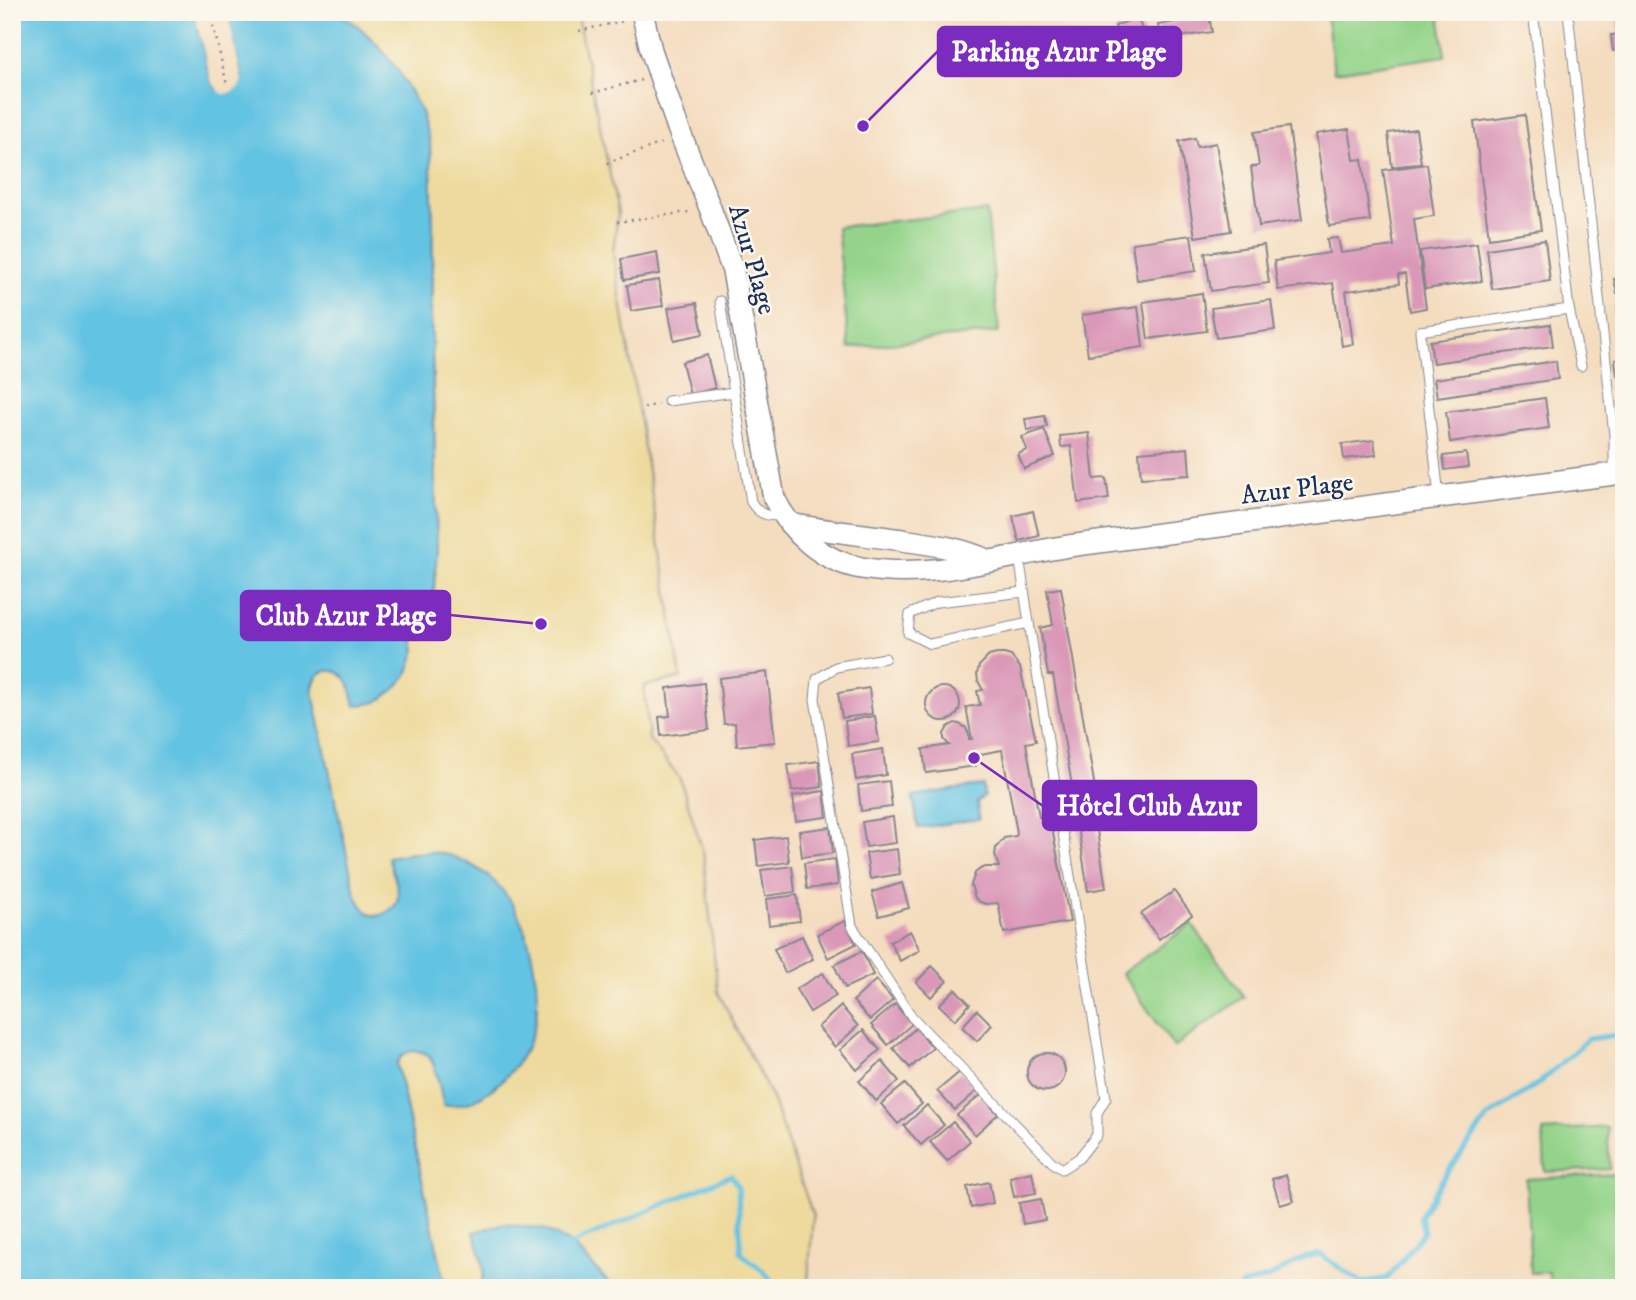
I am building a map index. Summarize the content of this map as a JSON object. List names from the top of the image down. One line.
{"streets":{"street":["Azur Plage"]},"places":["Parking Azur Plage","Club Azur Plage","Hôtel Club Azur"]}
